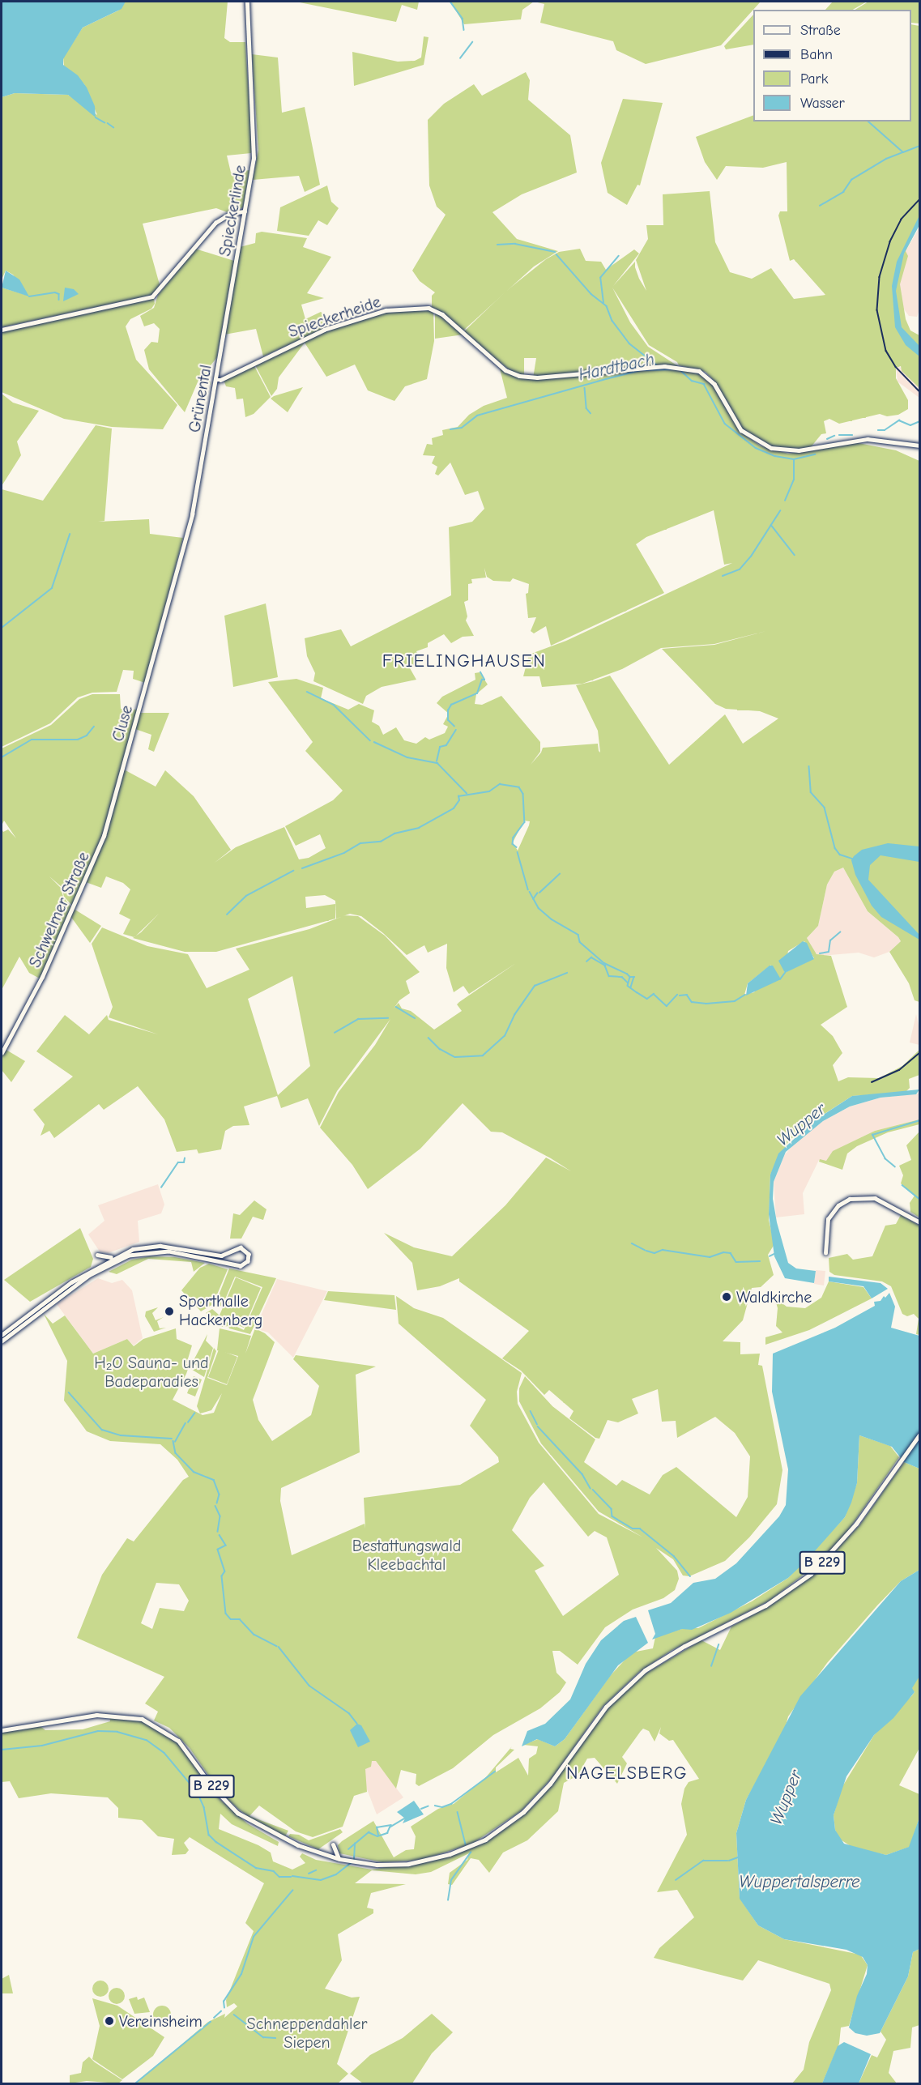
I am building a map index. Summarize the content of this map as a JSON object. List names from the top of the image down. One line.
{"streets":{"main road":["Spieckerlinde","Spieckerheide","Grünental","Cluse","Schwelmer Straße","B 229"]},"crossings":[["Spieckerlinde","Grünental"],["Spieckerheide","Grünental"],["Grünental","Cluse"],["Cluse","Schwelmer Straße"]],"districts":["FRIELINGHAUSEN","NAGELSBERG"],"water":["Hardtbach","Wupper","Wuppertalsperre"],"parks":["H₂O Sauna- und Badeparadies","Bestattungswald Kleebachtal","Schneppendahler Siepen"],"places":["Waldkirche","Sporthalle Hackenberg","Vereinsheim"],"legend":["Straße","Bahn","Park","Wasser"]}
